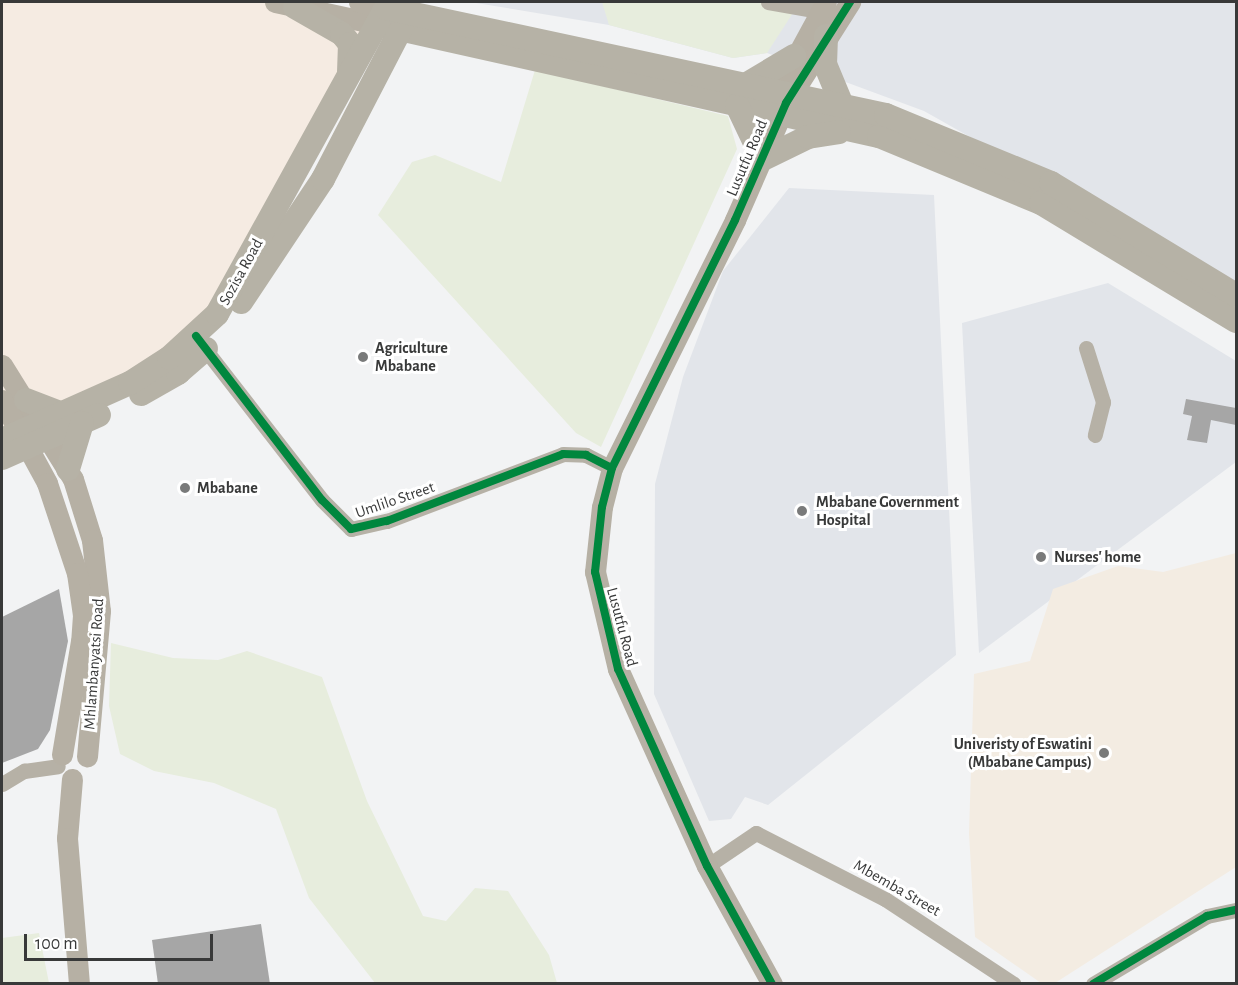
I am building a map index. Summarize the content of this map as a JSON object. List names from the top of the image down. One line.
{"streets":{"main road":["Sozisa Road"],"street":["Lusutfu Road","Umlilo Street","Mhlambanyatsi Road","Mbemba Street"]},"crossings":[["Lusutfu Road","Umlilo Street"],["Lusutfu Road","Mbemba Street"],["Sozisa Road","Umlilo Street"],["Sozisa Road","Mhlambanyatsi Road"]],"places":["Agriculture Mbabane","Mbabane","Mbabane Government Hospital","Nurses' home","Univeristy of Eswatini (Mbabane Campus)"],"scale_bar":"100 m"}
